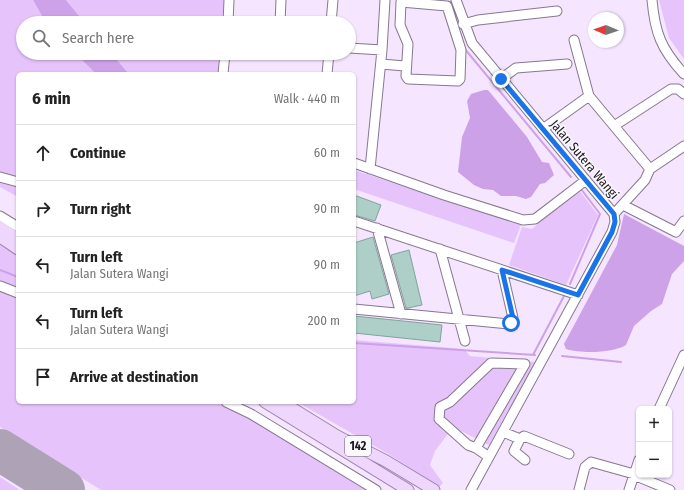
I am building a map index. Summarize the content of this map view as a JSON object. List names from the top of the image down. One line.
{"streets":{"main road":["142"],"street":["Jalan Sutera Wangi"]},"north":"left","page":{"search":"Search here","heading":["6 min","Walk · 440 m"],"list":[["Continue","60 m"],["Turn right","90 m"],["Turn left","Jalan Sutera Wangi","90 m"],["Turn left","Jalan Sutera Wangi","200 m"],"Arrive at destination"],"map_buttons":["+","−"]}}
